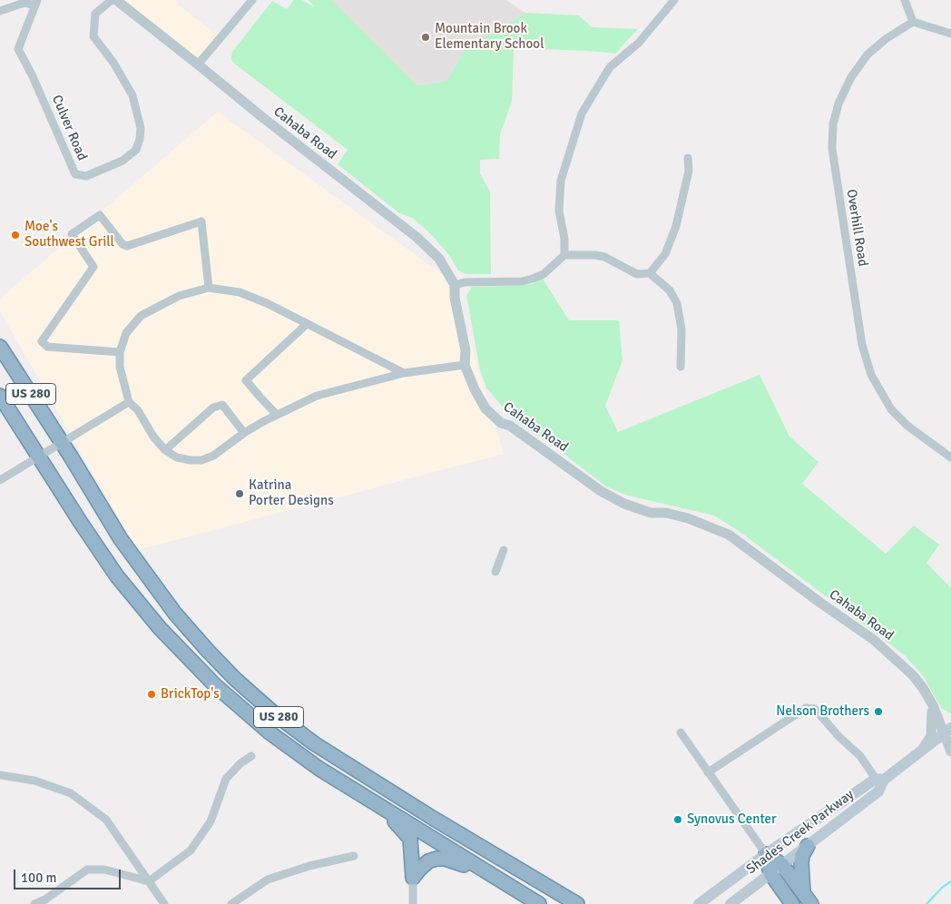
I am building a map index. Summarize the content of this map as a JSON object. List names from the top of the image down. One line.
{"streets":{"highway":["US 280"],"main road":["Shades Creek Parkway"],"street":["Culver Road","Cahaba Road","Overhill Road"]},"crossings":[["Cahaba Road","Shades Creek Parkway"]],"places":["Mountain Brook Elementary School","Moe's Southwest Grill","Katrina Porter Designs","BrickTop's","Nelson Brothers","Synovus Center"],"scale_bar":"100 m"}
